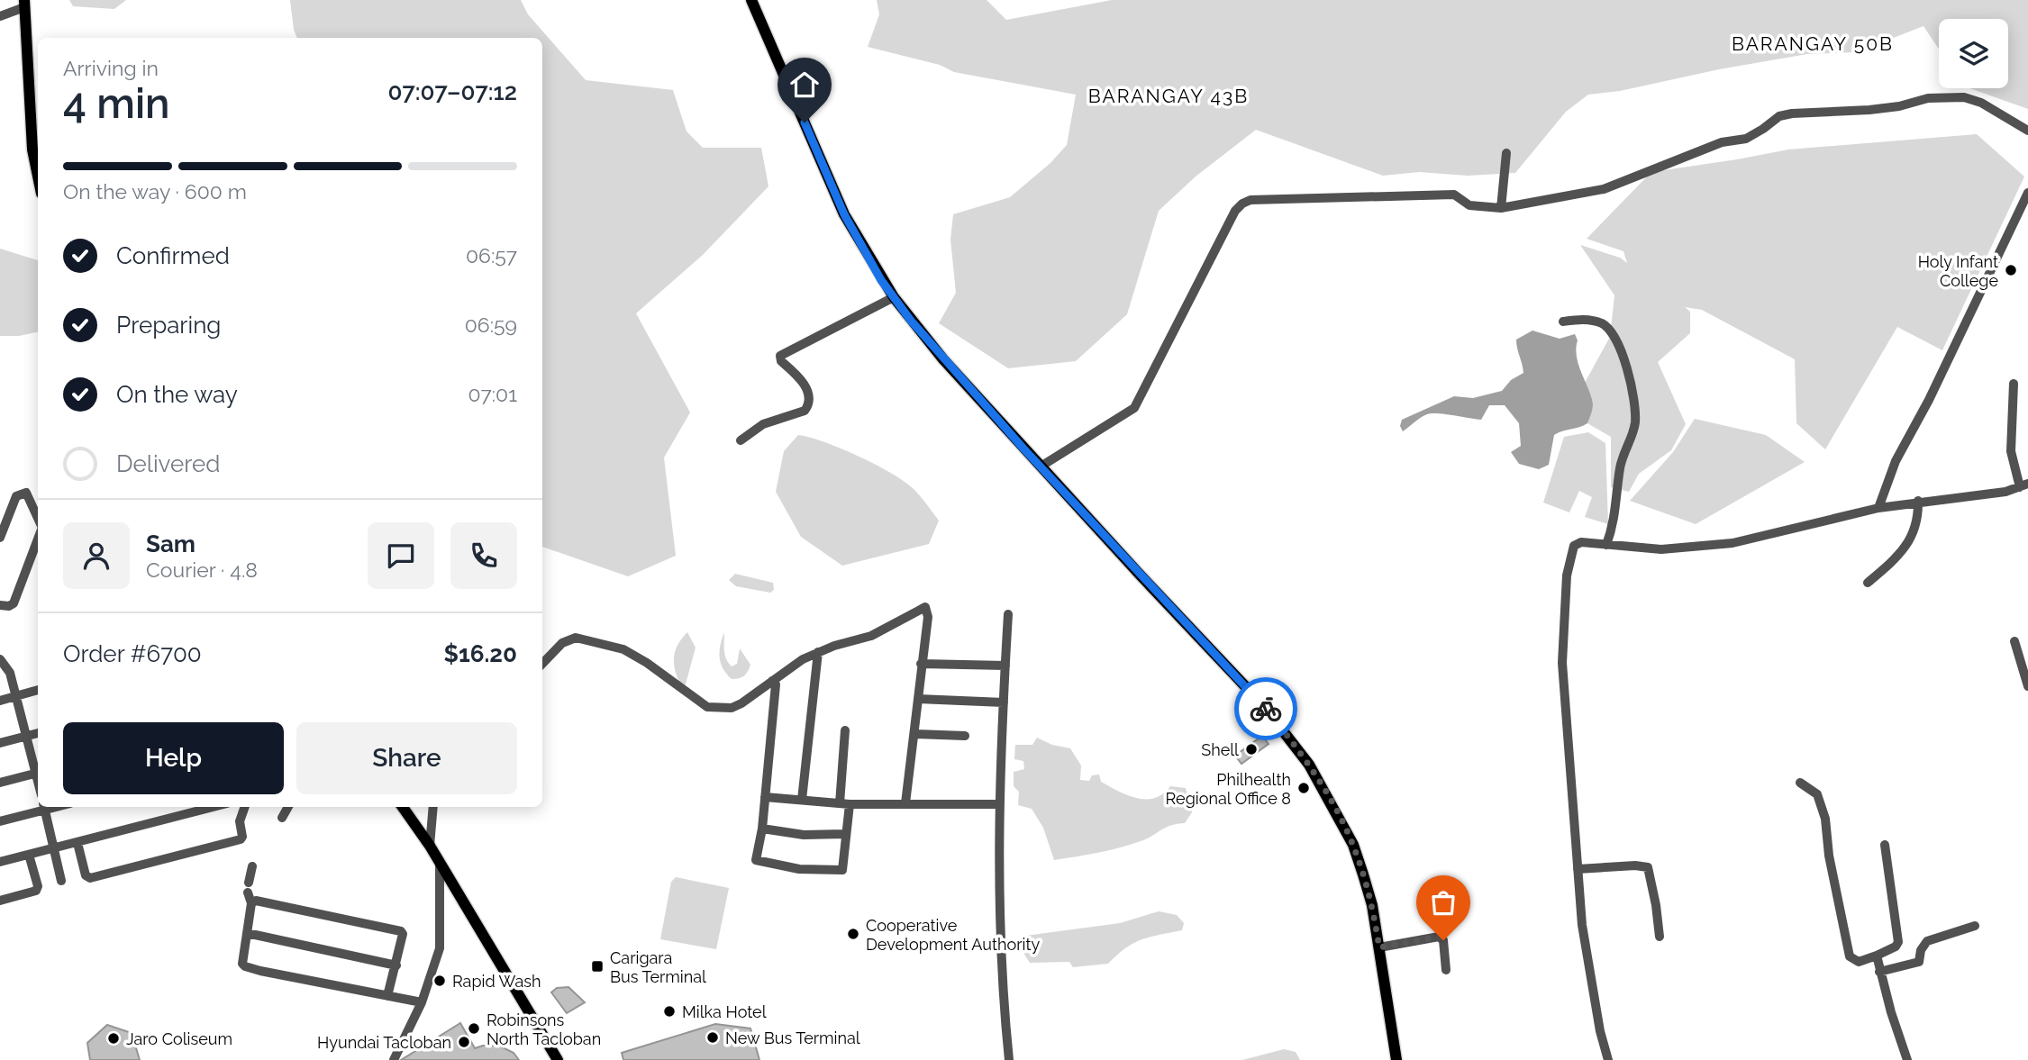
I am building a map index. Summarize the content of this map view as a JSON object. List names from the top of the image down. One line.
{"districts":["BARANGAY 50B","BARANGAY 43B"],"places":{"other":["Holy Infant College","Shell","Philhealth Regional Office 8","Cooperative Development Authority","Rapid Wash","Milka Hotel","Robinsons North Tacloban","New Bus Terminal","Jaro Coliseum","Hyundai Tacloban"],"transit":["Carigara Bus Terminal"]},"page":{"heading":["4 min","Arriving in","07:07–07:12"],"panel":["Sam","Courier · 4.8","Order #6700","$16.20"],"bar":"On the way · 600 m","list":[["Confirmed","06:57"],["Preparing","06:59"],["On the way","07:01"],"Delivered"],"buttons":["Help","Share"]}}
